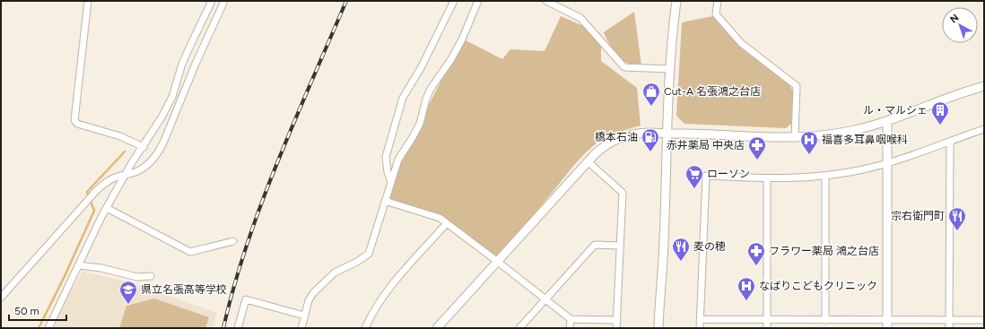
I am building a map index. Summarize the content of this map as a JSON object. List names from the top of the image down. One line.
{"places":{"shop":["Cut-A 名張鴻之台店"],"building":["ル・マルシェ"],"fuel station":["橋本石油"],"hospital":["福喜多耳鼻咽喉科","なばりこどもクリニック"],"pharmacy":["赤井薬局 中央店","フラワー薬局 鴻之台店"],"supermarket":["ローソン"],"restaurant":["宗右衛門町","麦の穂"],"school or university":["県立名張高等学校"]},"scale_bar":"50 m","north":"top left"}
